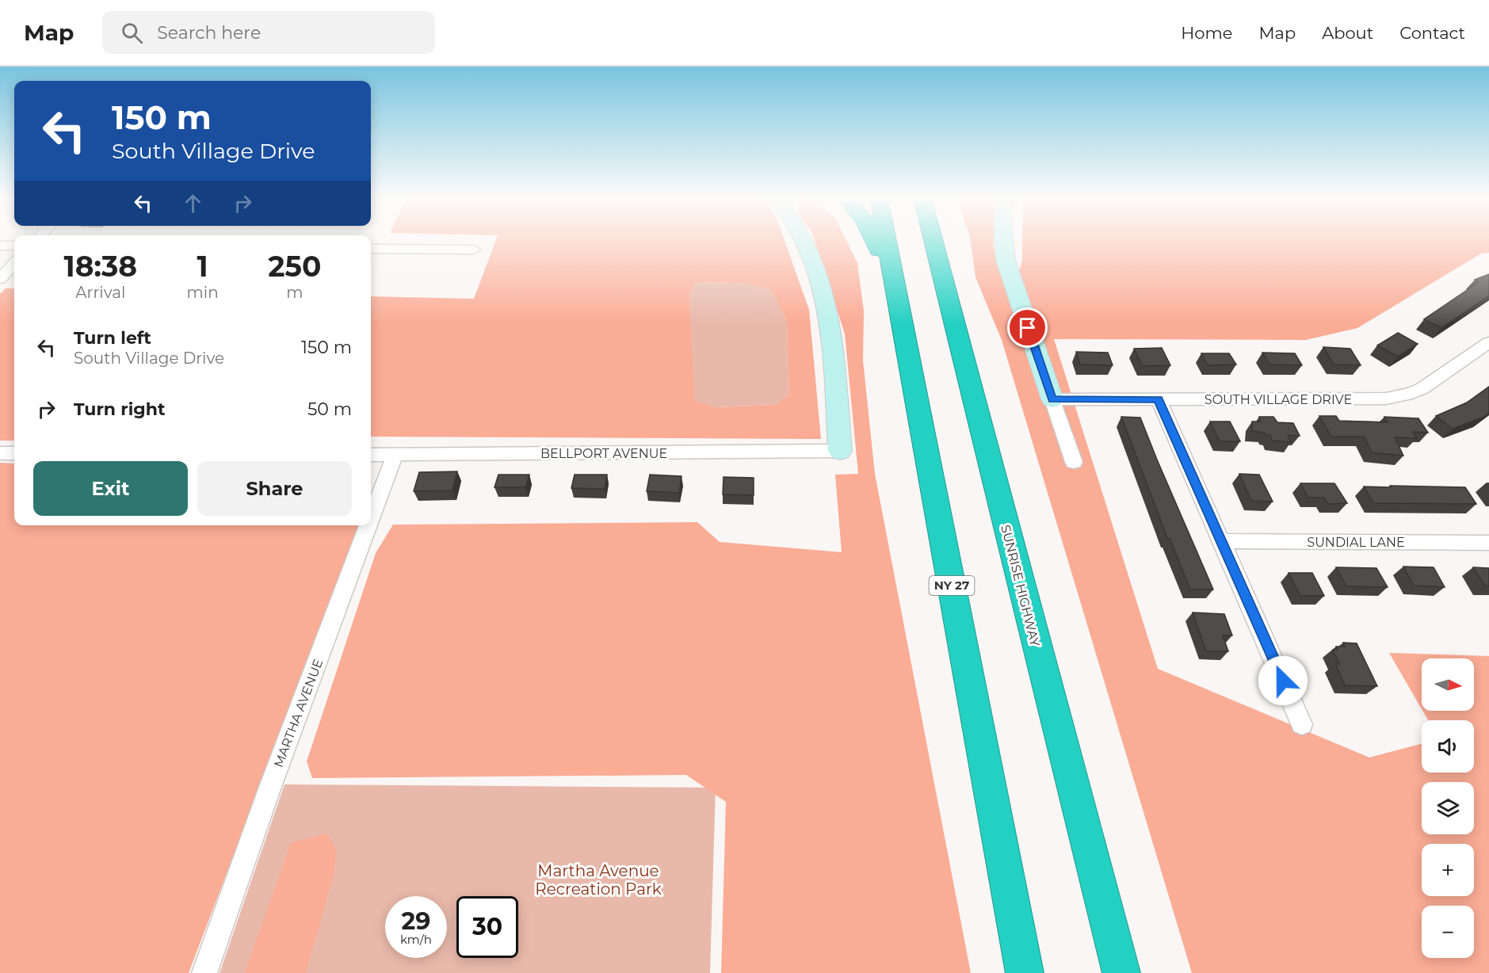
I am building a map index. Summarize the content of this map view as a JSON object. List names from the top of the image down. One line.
{"streets":{"highway":["NY 27","SUNRISE HIGHWAY"],"street":["SOUTH VILLAGE DRIVE","BELLPORT AVENUE","SUNDIAL LANE","MARTHA AVENUE"]},"crossings":[["BELLPORT AVENUE","MARTHA AVENUE"]],"parks":["Martha Avenue Recreation Park"],"north":"right","page":{"header":"Map","search":"Search here","nav":["Home","Map","About","Contact"],"turn":["150 m","South Village Drive"],"eta":["18:38","Arrival","1","min","250","m"],"list":[{"name":"Turn left","note":"South Village Drive","value":"150 m"},{"name":"Turn right","value":"50 m"}],"buttons":["Exit","Share"],"map_buttons":["+","−"],"speed":"29 km/h","limit":"30"}}
